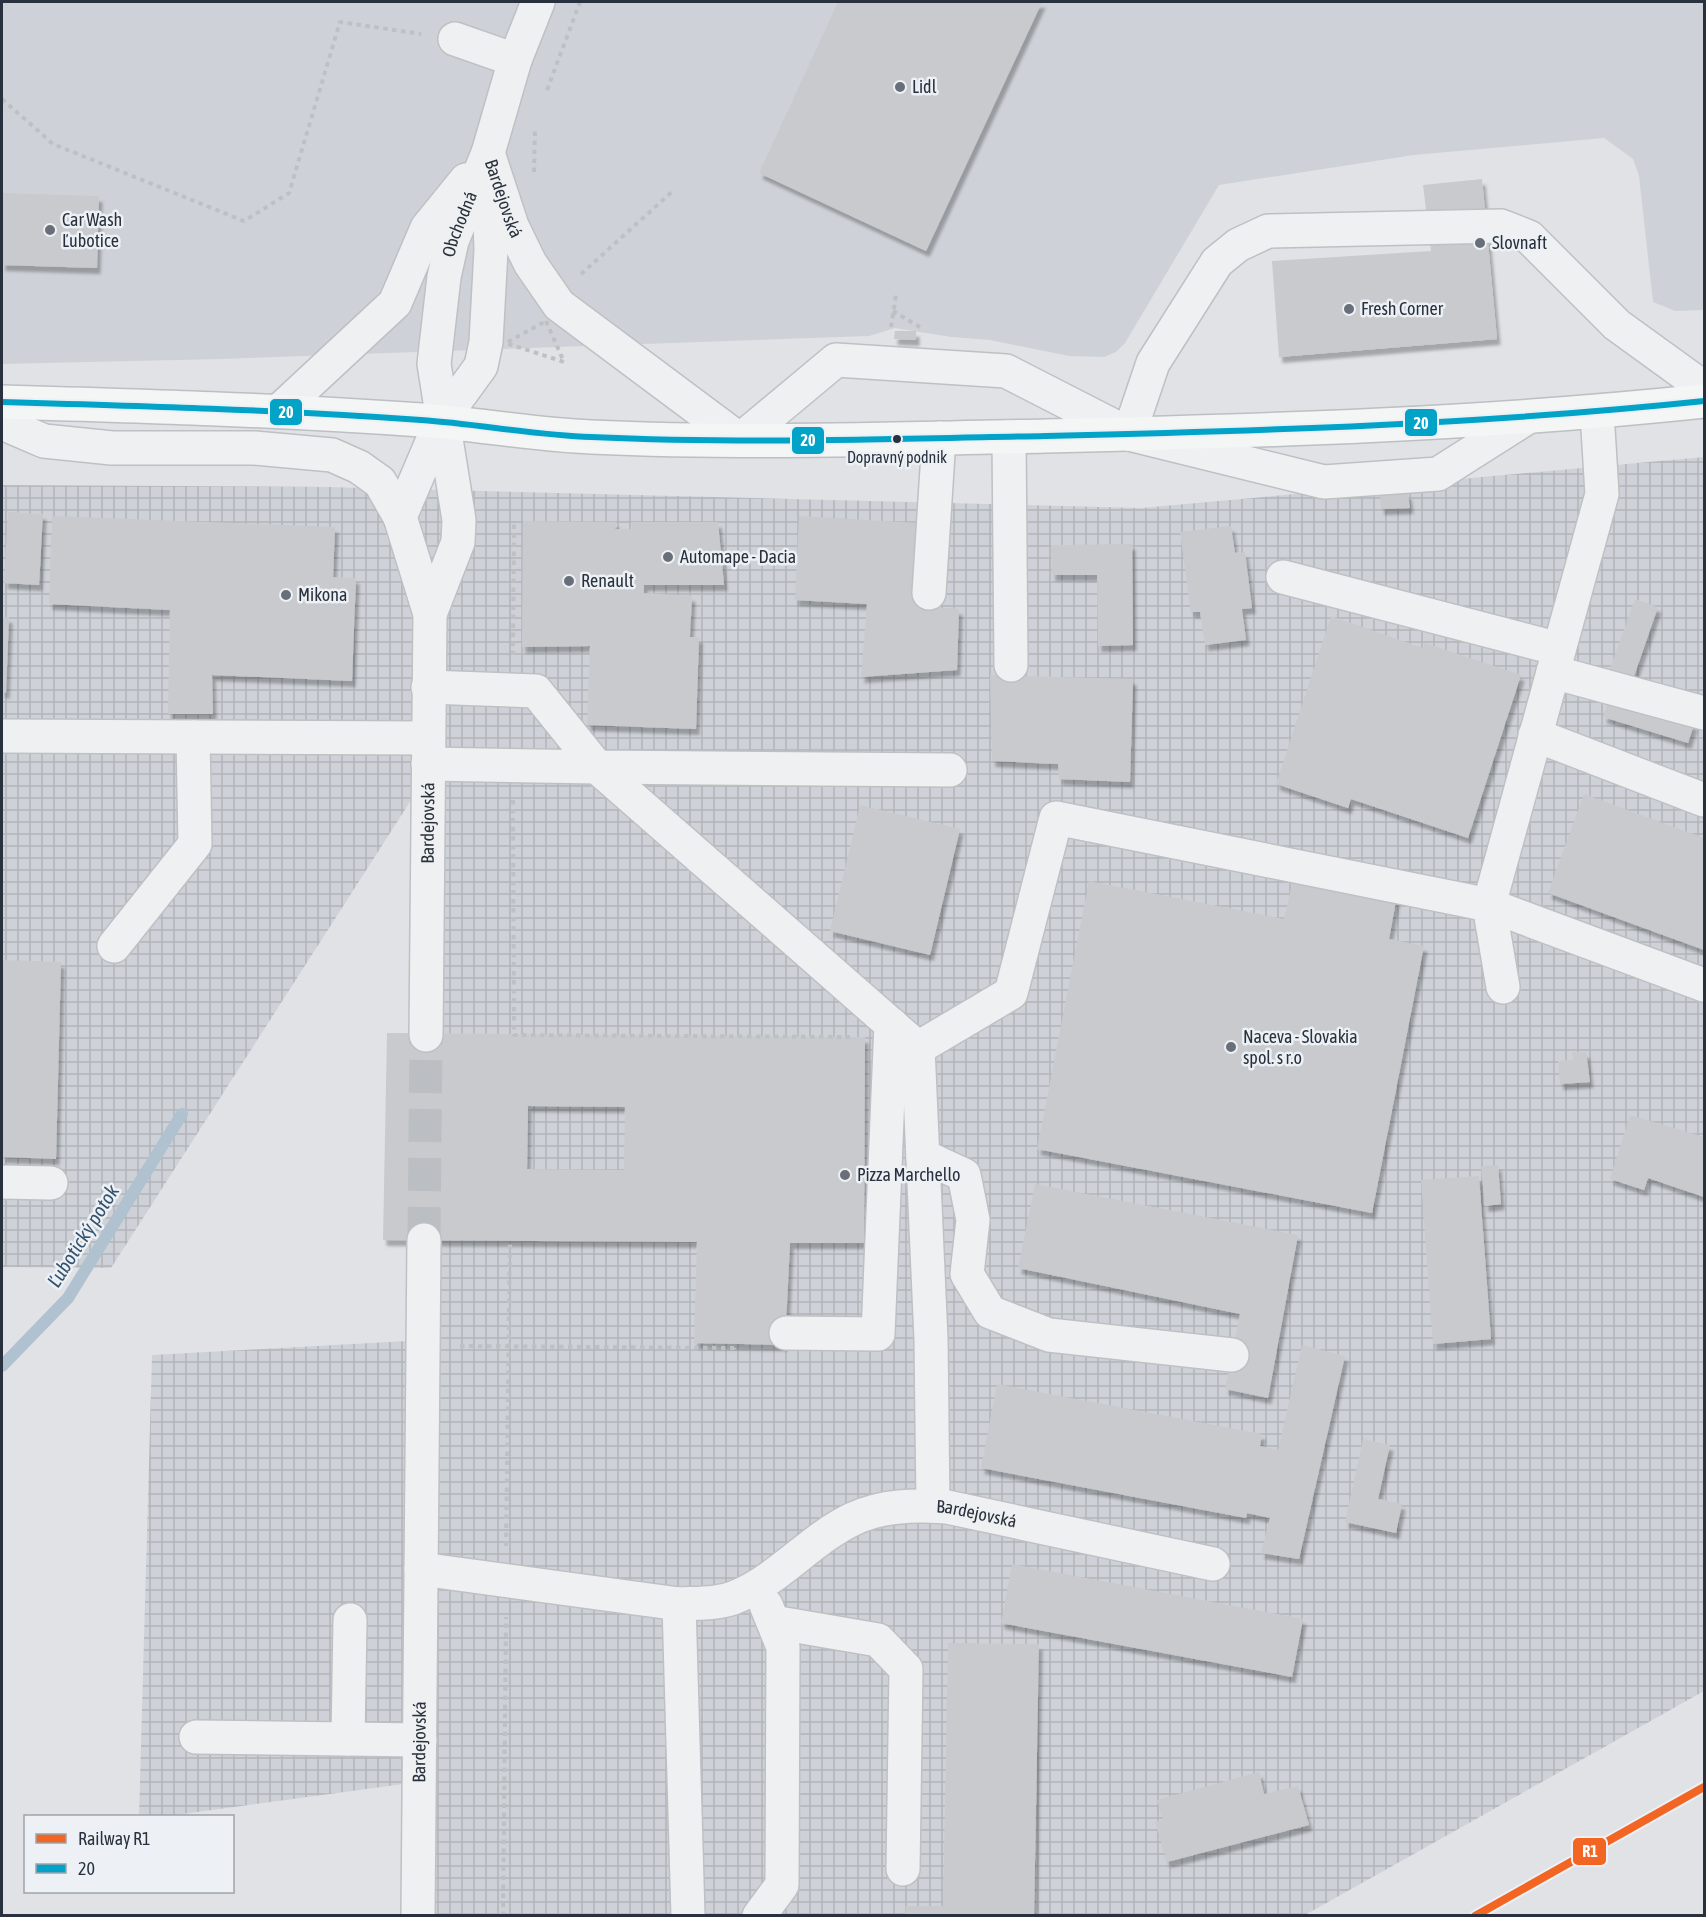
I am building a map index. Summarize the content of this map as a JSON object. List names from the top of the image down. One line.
{"streets":{"street":["Bardejovská","Obchodná"]},"crossings":[["Bardejovská","Obchodná"]],"water":["Ľubotický potok"],"places":["Lidl","Car Wash Ľubotice","Slovnaft","Fresh Corner","Dopravný podnik","Automape - Dacia","Renault","Mikona","Naceva - Slovakia spol. s r.o","Pizza Marchello"],"lines":["transit line 20","rail line R1"],"legend":["Railway R1","20"]}
